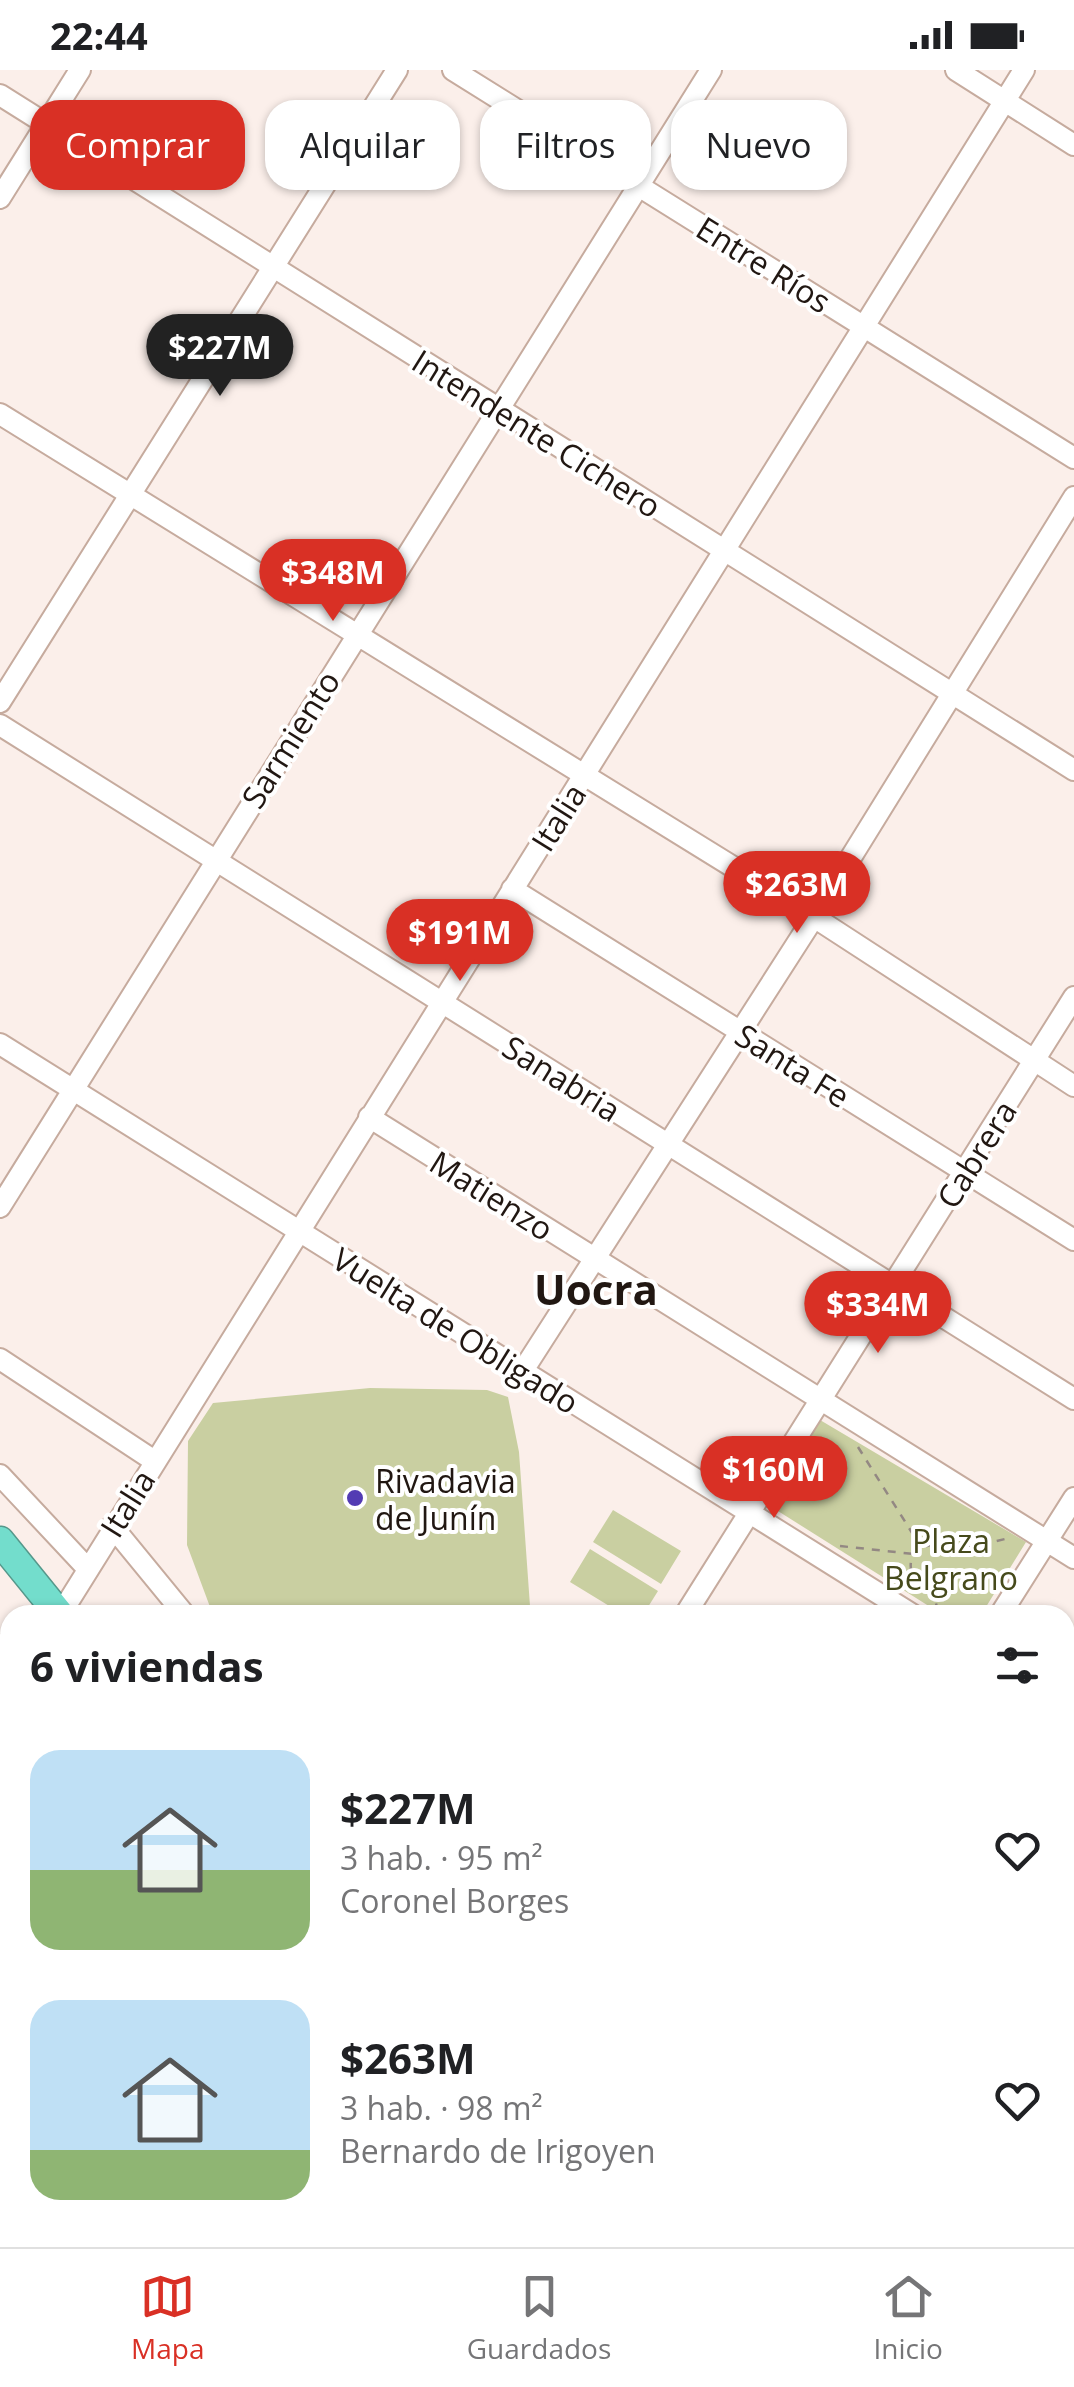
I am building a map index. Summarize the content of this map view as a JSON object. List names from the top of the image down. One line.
{"streets":{"street":["Entre Ríos","Intendente Cichero","Sarmiento","Italia","Santa Fe","Sanabria","Cabrera","Matienzo","Vuelta de Obligado"]},"crossings":[["Entre Ríos","Italia"],["Intendente Cichero","Sarmiento"],["Intendente Cichero","Italia"],["Sarmiento","Sanabria"],["Sarmiento","Vuelta de Obligado"],["Italia","Santa Fe"],["Italia","Sanabria"],["Italia","Matienzo"],["Italia","Vuelta de Obligado"],["Santa Fe","Cabrera"],["Sanabria","Cabrera"],["Cabrera","Matienzo"],["Cabrera","Vuelta de Obligado"]],"districts":["Uocra"],"parks":["Plaza Belgrano"],"places":["Rivadavia de Junín"],"page":{"status":"22:44","chip":["Comprar","Alquilar","Filtros","Nuevo"],"price":["$227M","$348M","$263M","$191M","$334M","$160M"],"heading":"6 viviendas","list":[{"name":"$227M","note":"3 hab. · 95 m² · Coronel Borges"},{"name":"$263M","note":"3 hab. · 98 m² · Bernardo de Irigoyen"}],"tabs":["Mapa","Guardados","Inicio"]}}
